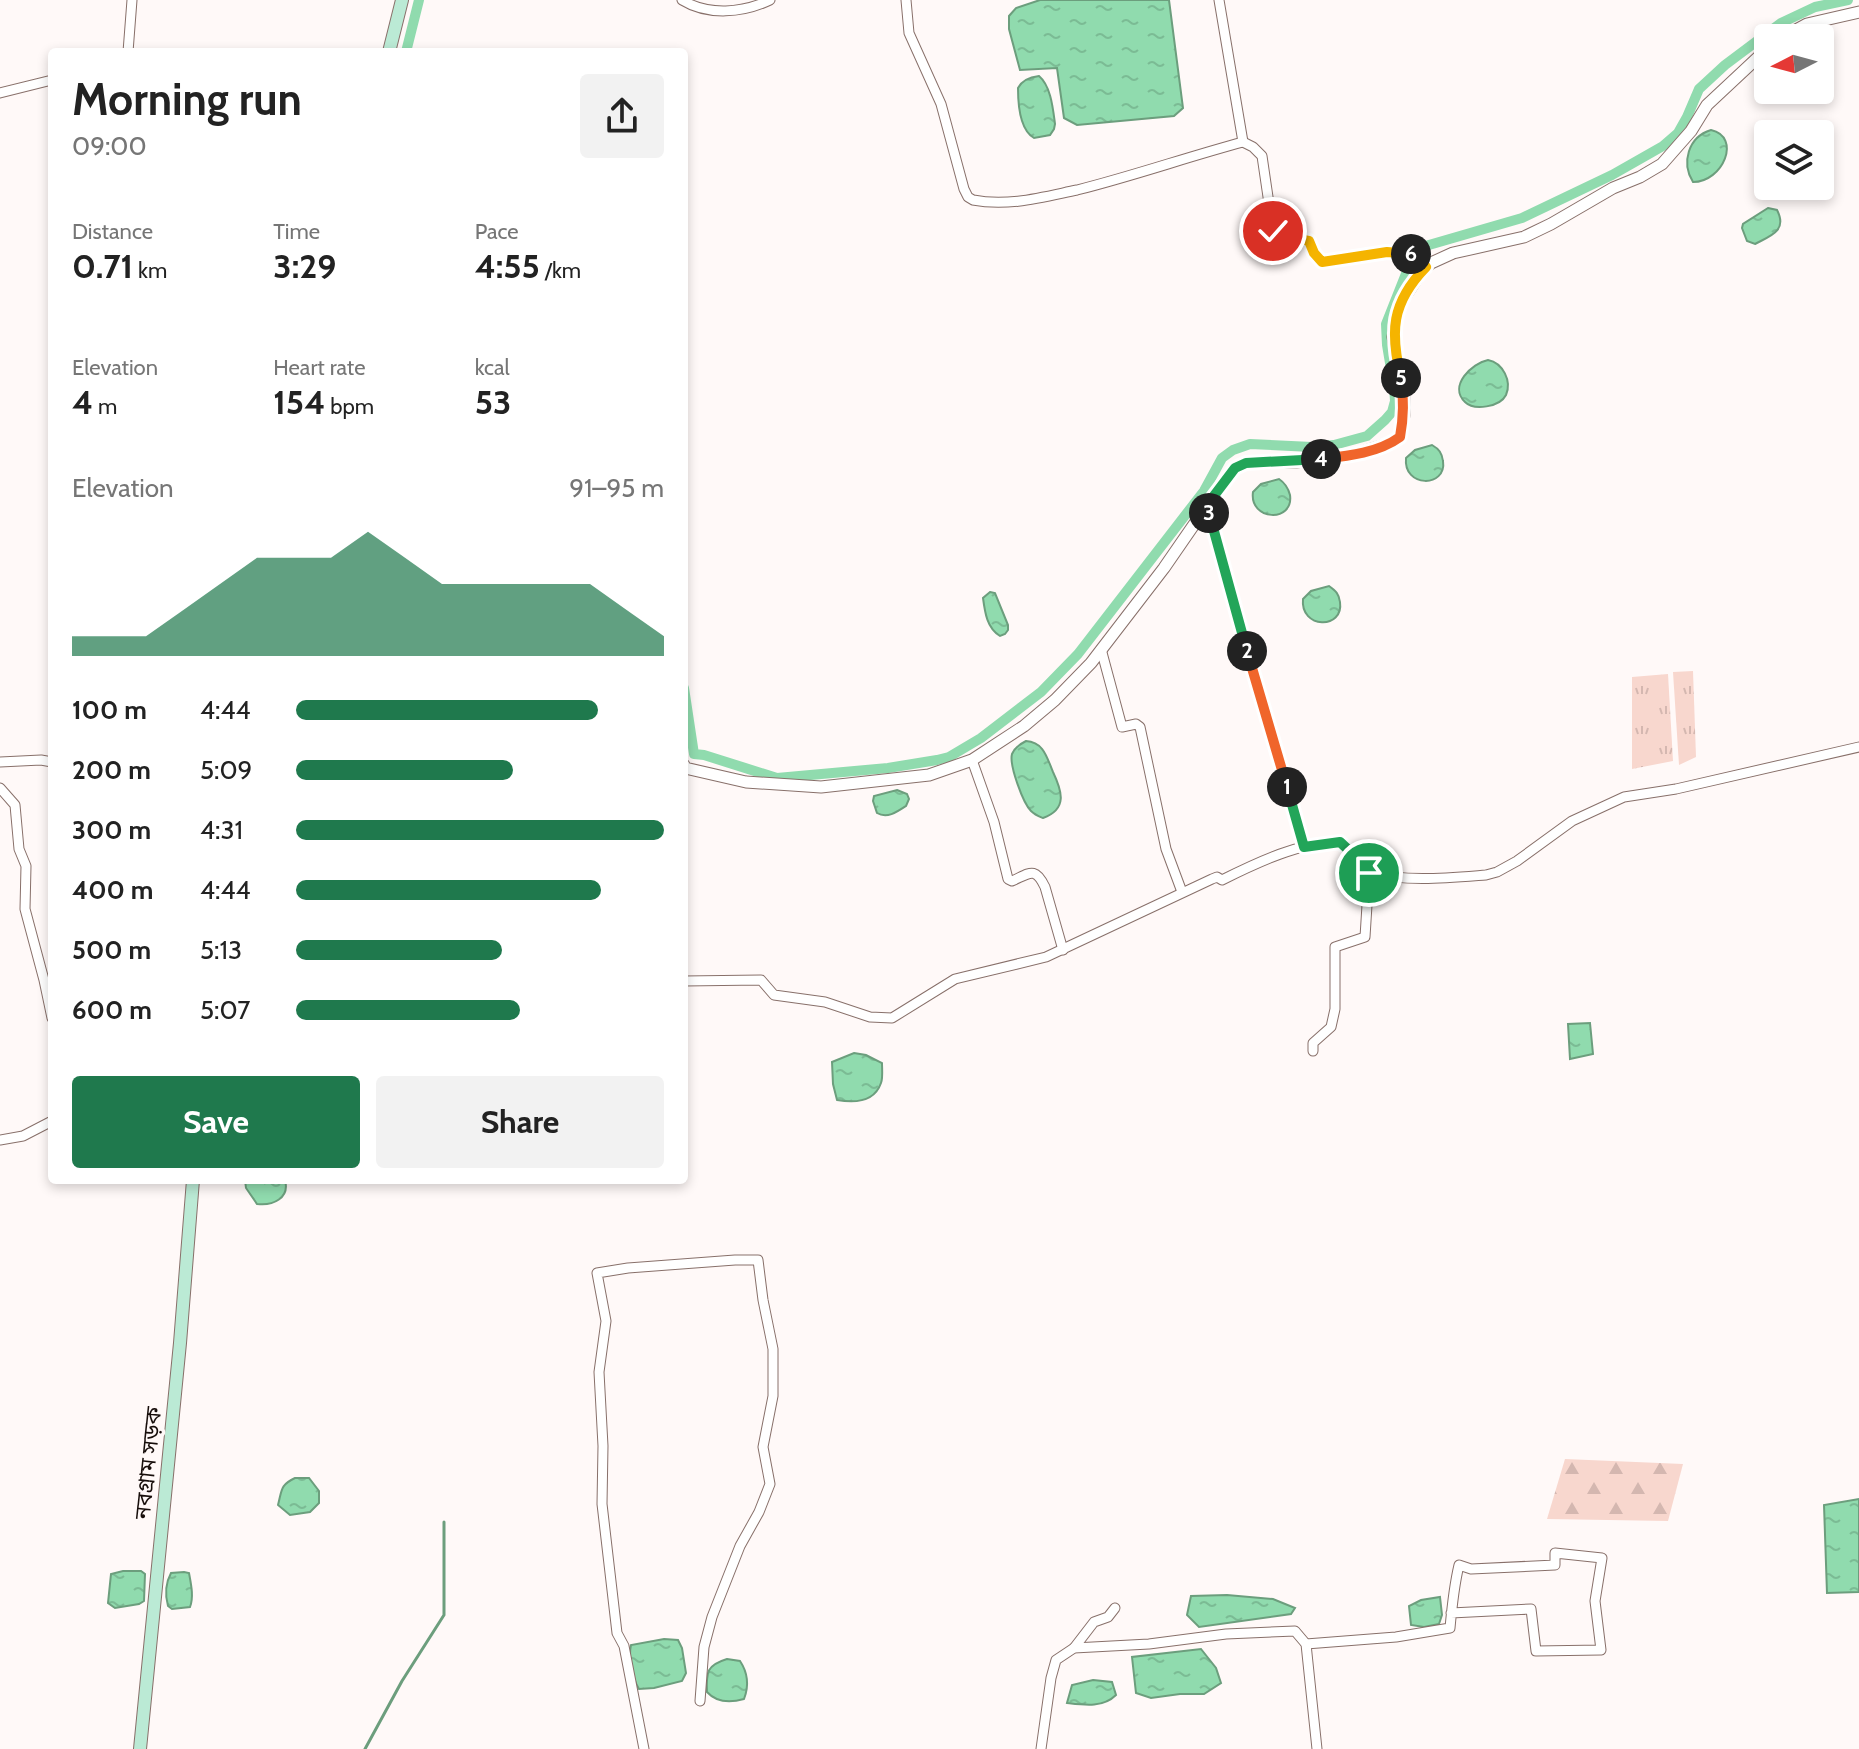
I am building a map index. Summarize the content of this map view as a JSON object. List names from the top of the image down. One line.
{"streets":{"main road":["নবগ্রাম সড়ক"]},"north":"left","page":{"heading":["Morning run","09:00"],"stats":[["Distance","0.71 km"],["Time","3:29"],["Pace","4:55 /km"],["Elevation","4 m"],["Heart rate","154 bpm"],["kcal","53"]],"pins":["6","5","4","3","2","1"],"chart":["Elevation","91–95 m"],"list":[{"name":"100 m","note":"4:44"},{"name":"200 m","note":"5:09"},{"name":"300 m","note":"4:31"},{"name":"400 m","note":"4:44"},{"name":"500 m","note":"5:13"},{"name":"600 m","note":"5:07"}],"buttons":["Save","Share"]}}
